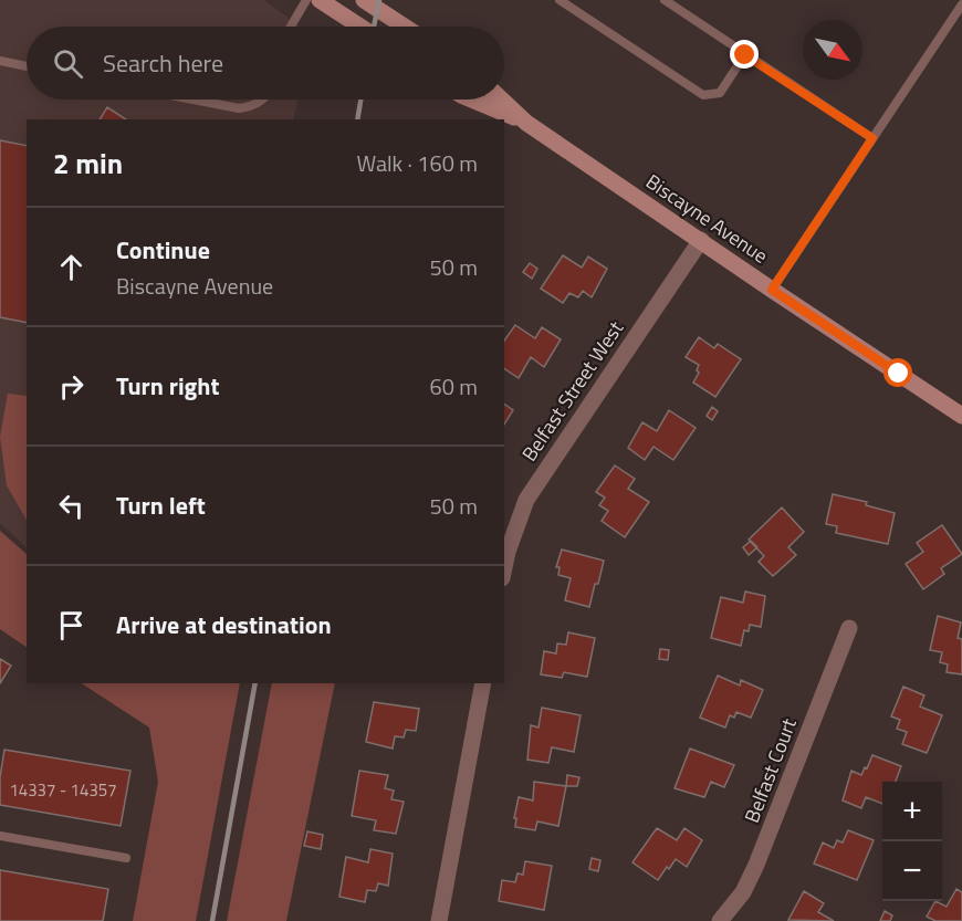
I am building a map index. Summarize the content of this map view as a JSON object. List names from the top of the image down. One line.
{"streets":{"street":["Biscayne Avenue","Belfast Street West","Belfast Court"]},"crossings":[["Biscayne Avenue","Belfast Street West"]],"house_numbers":["14337 - 14357"],"north":"bottom right","page":{"search":"Search here","heading":["2 min","Walk · 160 m"],"list":[["Continue","Biscayne Avenue","50 m"],["Turn right","60 m"],["Turn left","50 m"],"Arrive at destination"],"map_buttons":["+","−"]}}
